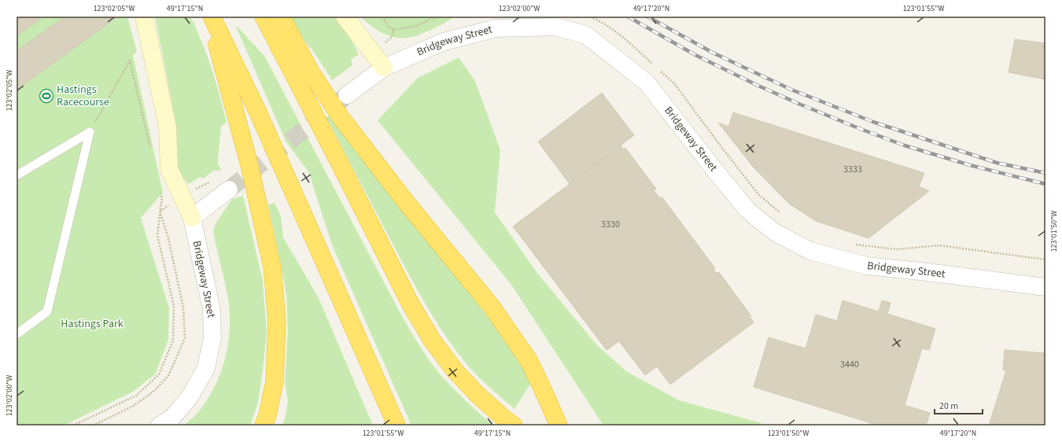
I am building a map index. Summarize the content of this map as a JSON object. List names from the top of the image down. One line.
{"streets":{"street":["Bridgeway Street"]},"parks":["Hastings Park"],"places":{"sports":["Hastings Racecourse"]},"house_numbers":["3333","3330","3440"],"scale_bar":"20 m","coordinates":["123°02'05\"W","49°17'15\"N","123°02'00\"W","49°17'20\"N","123°01'55\"W","123°01'50\"W"]}
